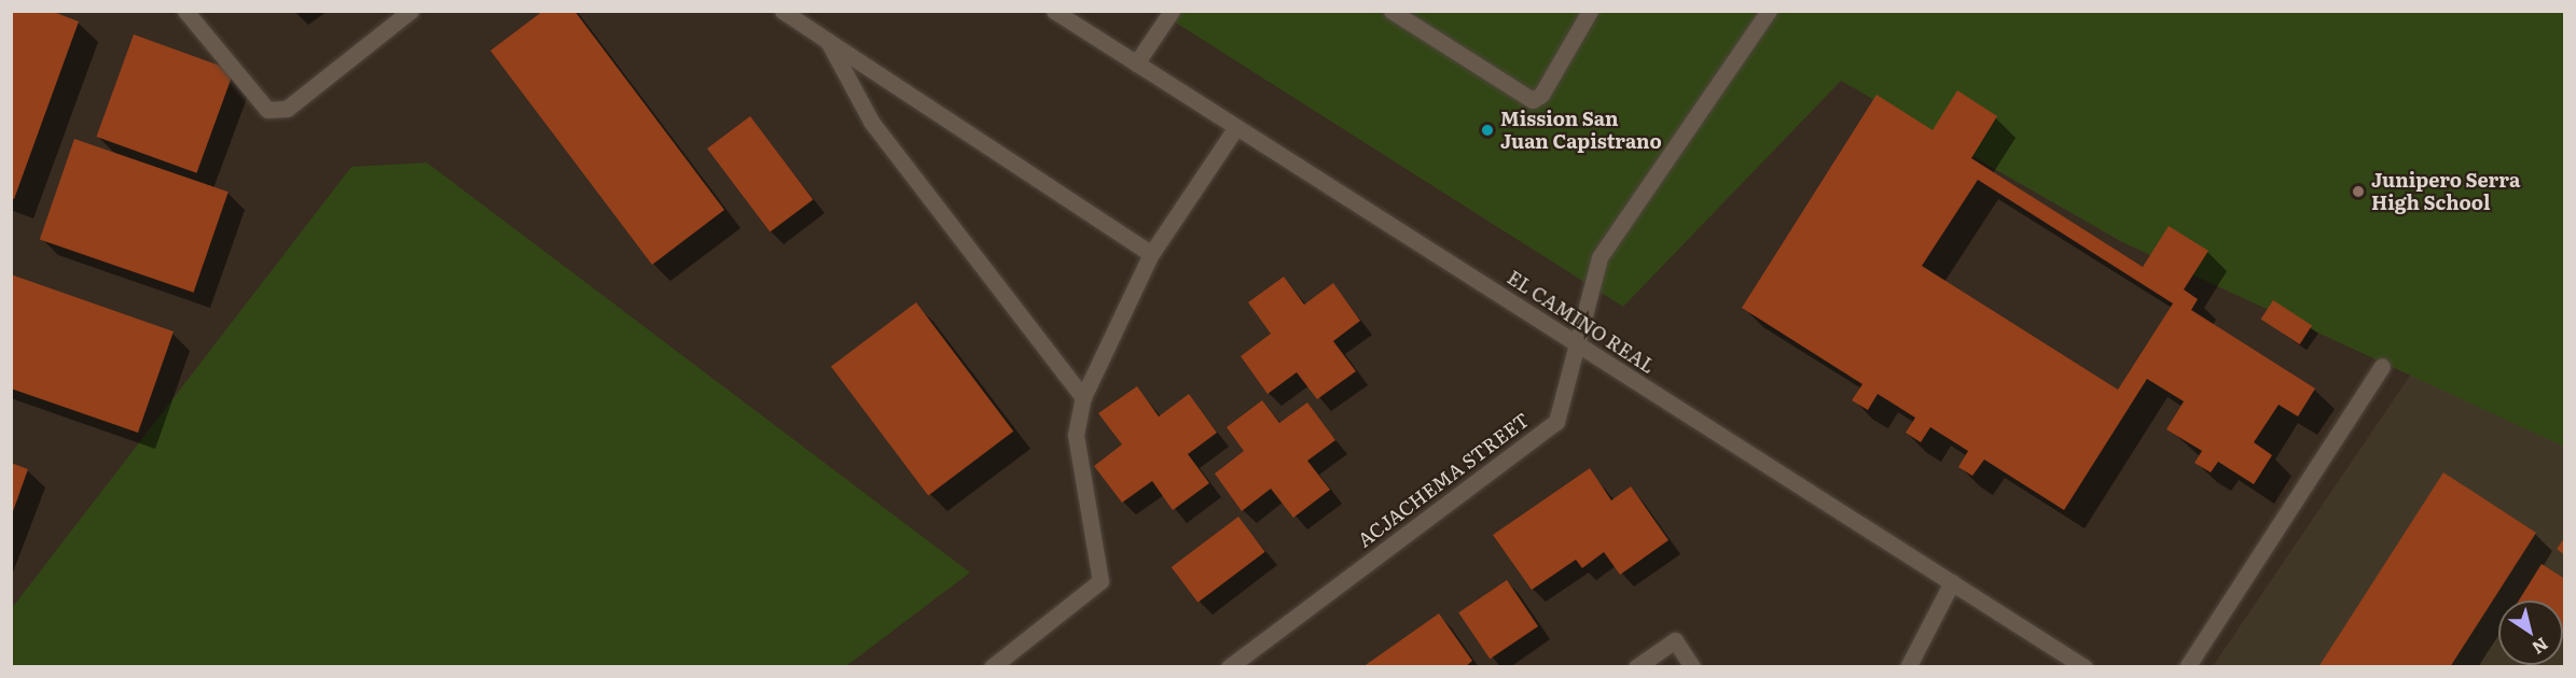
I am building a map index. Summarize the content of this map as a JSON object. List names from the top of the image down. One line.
{"streets":{"street":["EL CAMINO REAL","ACJACHEMA STREET"]},"crossings":[["EL CAMINO REAL","ACJACHEMA STREET"]],"places":["Mission San Juan Capistrano","Junipero Serra High School"],"north":"bottom right"}
